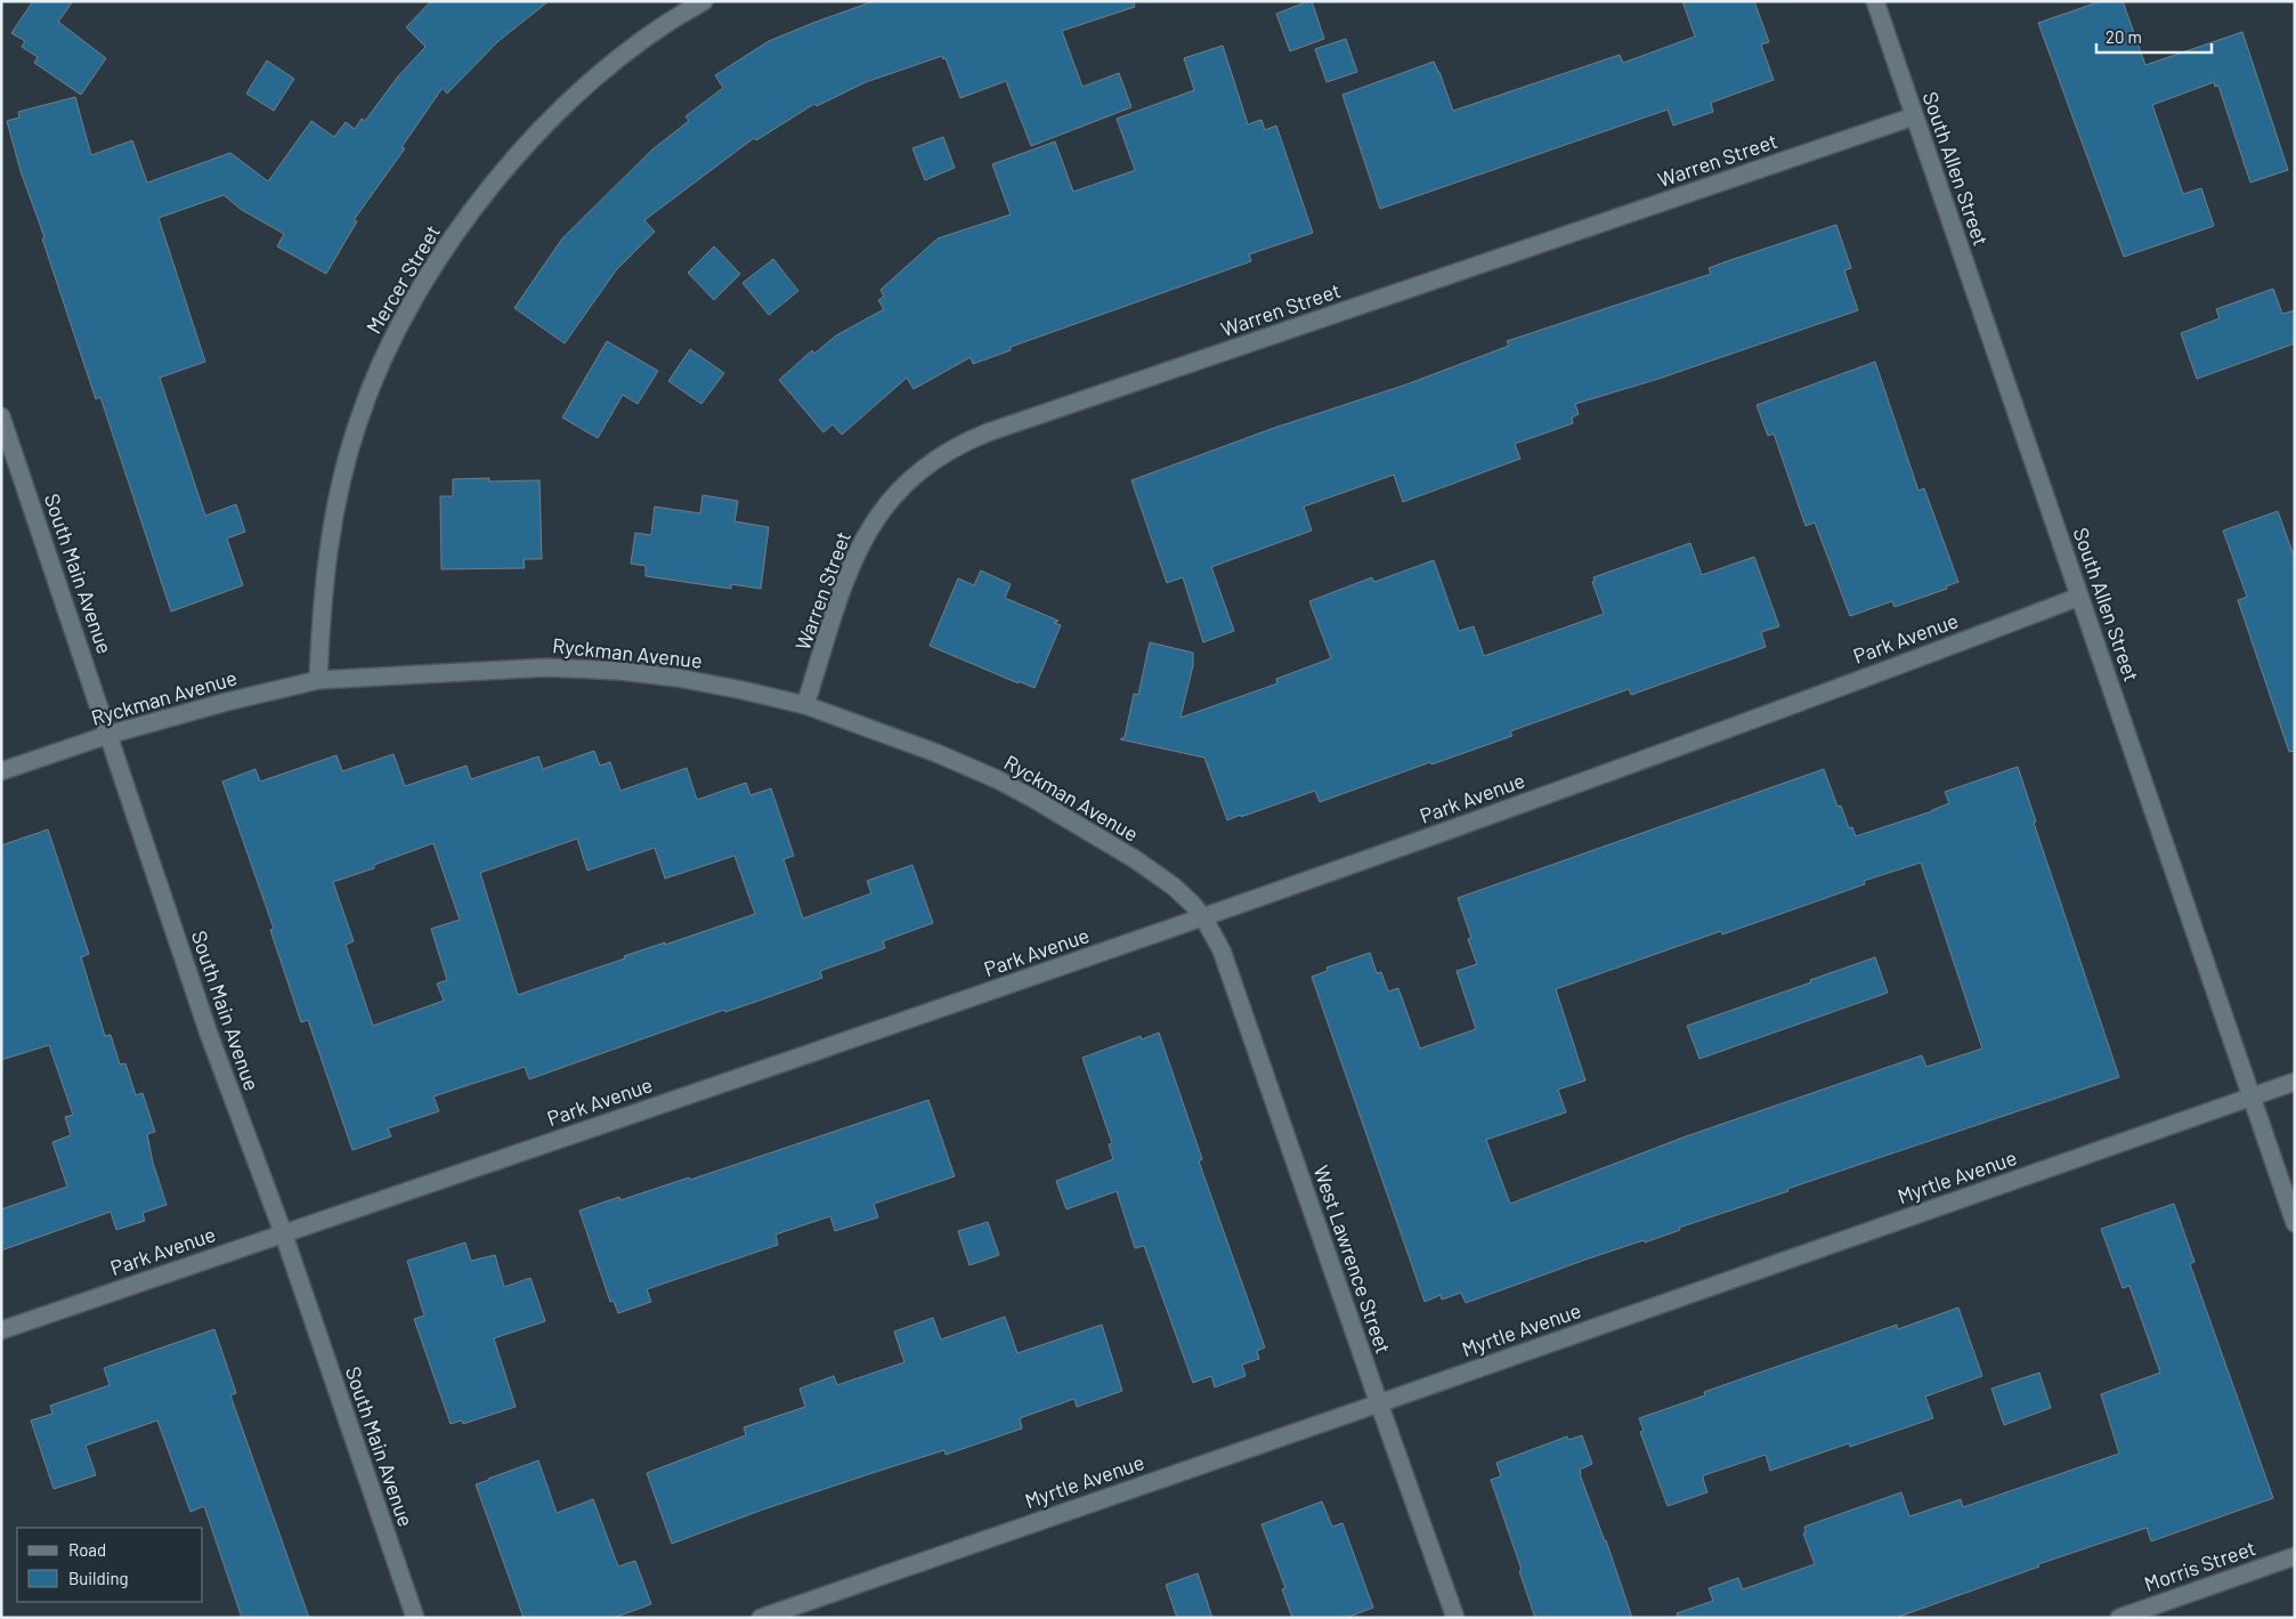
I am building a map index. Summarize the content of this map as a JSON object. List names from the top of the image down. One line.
{"streets":{"street":["Warren Street","South Allen Street","Mercer Street","South Main Avenue","Park Avenue","Ryckman Avenue","Myrtle Avenue","West Lawrence Street","Morris Street"]},"crossings":[["Warren Street","South Allen Street"],["Warren Street","Ryckman Avenue"],["South Allen Street","Park Avenue"],["South Allen Street","Myrtle Avenue"],["Mercer Street","Ryckman Avenue"],["South Main Avenue","Park Avenue"],["South Main Avenue","Ryckman Avenue"],["Park Avenue","Ryckman Avenue"],["Park Avenue","West Lawrence Street"],["Ryckman Avenue","West Lawrence Street"],["Myrtle Avenue","West Lawrence Street"]],"legend":["Road","Building"],"scale_bar":"20 m"}
